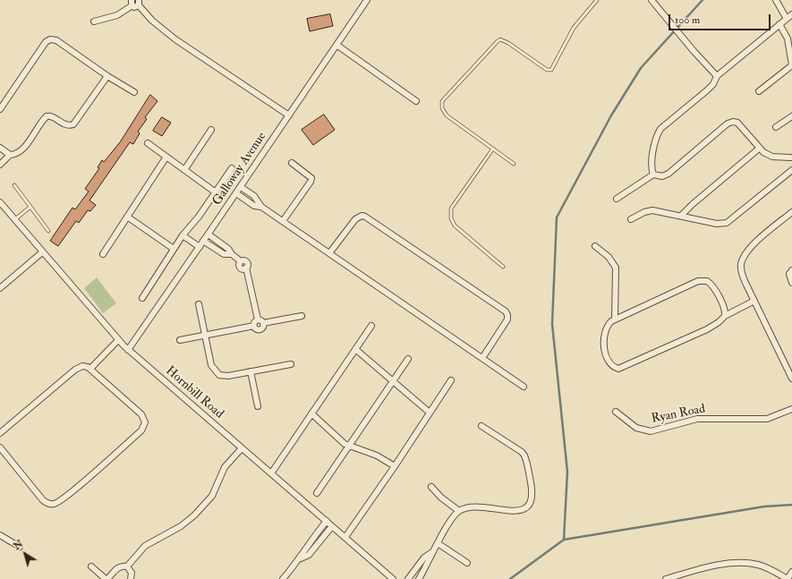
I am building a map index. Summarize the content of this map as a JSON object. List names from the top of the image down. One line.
{"streets":{"street":["Galloway Avenue","Hornbill Road","Ryan Road"]},"crossings":[["Galloway Avenue","Hornbill Road"]],"scale_bar":"100 m","north":"top left"}
